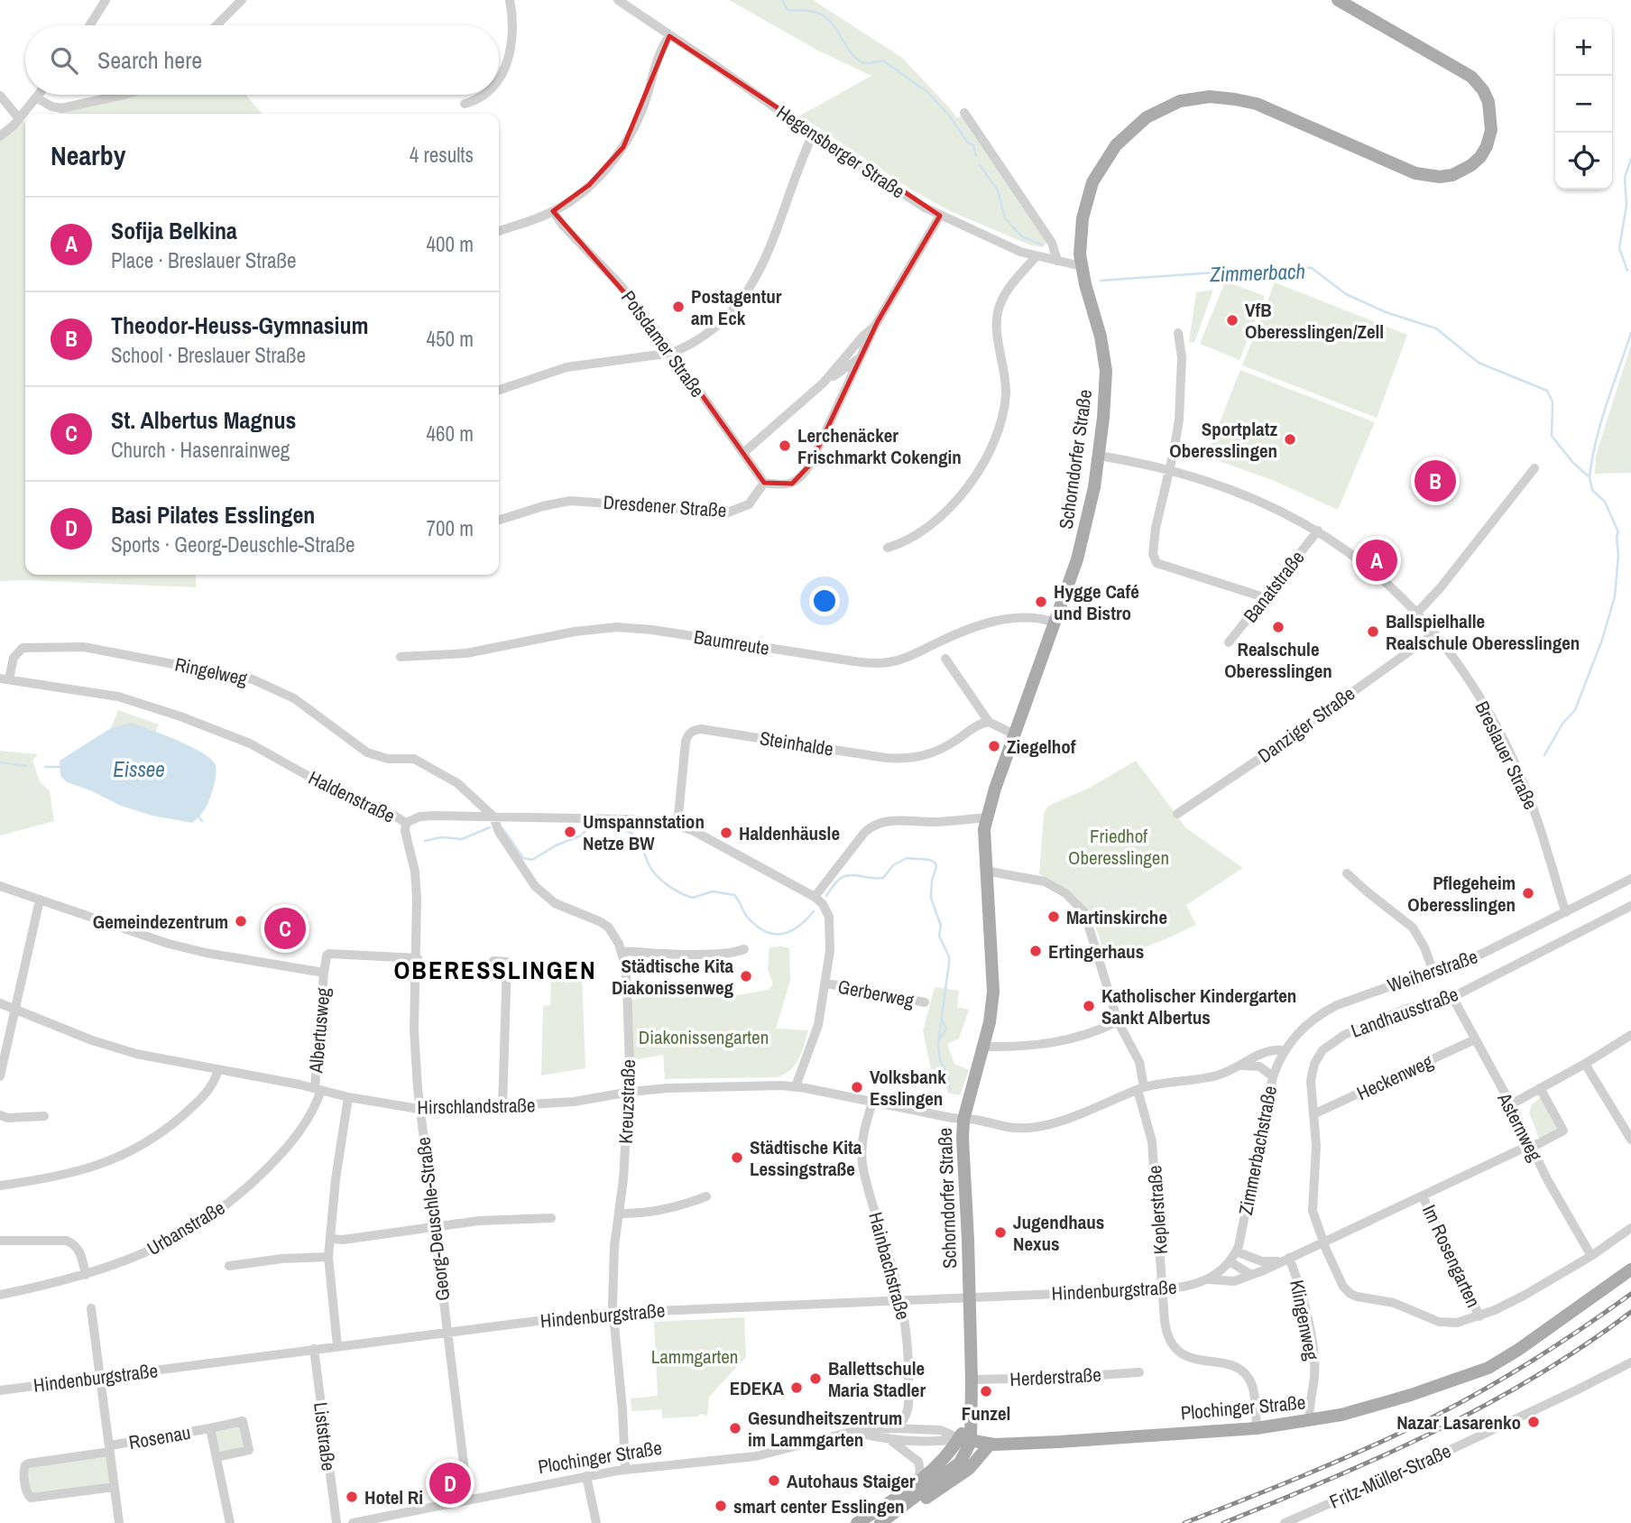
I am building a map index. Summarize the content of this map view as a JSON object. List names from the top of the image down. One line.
{"streets":{"main road":["Schorndorfer Straße","Plochinger Straße"],"street":["Hegensberger Straße","Potsdamer Straße","Dresdener Straße","Banatstraße","Baumreute","Ringelweg","Danziger Straße","Steinhalde","Breslauer Straße","Haldenstraße","Weiherstraße","Gerberweg","Landhausstraße","Albertusweg","Heckenweg","Kreuzstraße","Hirschlandstraße","Asternweg","Zimmerbachstraße","Keplerstraße","Georg-Deuschle-Straße","Urbanstraße","Im Rosengarten","Hainbachstraße","Hindenburgstraße","Klingenweg","Herderstraße","Liststraße","Rosenau","Fritz-Müller-Straße"]},"crossings":[["Hegensberger Straße","Schorndorfer Straße"],["Potsdamer Straße","Dresdener Straße"],["Schorndorfer Straße","Baumreute"],["Schorndorfer Straße","Breslauer Straße"],["Schorndorfer Straße","Hirschlandstraße"],["Schorndorfer Straße","Keplerstraße"],["Schorndorfer Straße","Hindenburgstraße"],["Schorndorfer Straße","Herderstraße"],["Schorndorfer Straße","Plochinger Straße"],["Banatstraße","Breslauer Straße"],["Ringelweg","Haldenstraße"],["Ringelweg","Kreuzstraße"],["Danziger Straße","Breslauer Straße"],["Steinhalde","Haldenstraße"],["Breslauer Straße","Weiherstraße"],["Haldenstraße","Kreuzstraße"],["Haldenstraße","Georg-Deuschle-Straße"],["Weiherstraße","Zimmerbachstraße"],["Landhausstraße","Heckenweg"],["Landhausstraße","Asternweg"],["Landhausstraße","Im Rosengarten"],["Landhausstraße","Hindenburgstraße"],["Albertusweg","Hirschlandstraße"],["Albertusweg","Urbanstraße"],["Heckenweg","Asternweg"],["Kreuzstraße","Hirschlandstraße"],["Kreuzstraße","Hindenburgstraße"],["Kreuzstraße","Plochinger Straße"],["Hirschlandstraße","Georg-Deuschle-Straße"],["Hirschlandstraße","Urbanstraße"],["Hirschlandstraße","Hainbachstraße"],["Asternweg","Hindenburgstraße"],["Zimmerbachstraße","Hindenburgstraße"],["Keplerstraße","Hindenburgstraße"],["Keplerstraße","Plochinger Straße"],["Georg-Deuschle-Straße","Hindenburgstraße"],["Georg-Deuschle-Straße","Plochinger Straße"],["Im Rosengarten","Hindenburgstraße"],["Hainbachstraße","Hindenburgstraße"],["Hainbachstraße","Plochinger Straße"],["Hindenburgstraße","Klingenweg"],["Hindenburgstraße","Liststraße"],["Klingenweg","Plochinger Straße"]],"districts":["OBERESSLINGEN"],"water":["Zimmerbach","Eissee"],"parks":["Friedhof Oberesslingen","Diakonissengarten","Lammgarten"],"places":["Postagentur am Eck","VfB Oberesslingen/Zell","Sportplatz Oberesslingen","Lerchenäcker Frischmarkt Cokengin","Hygge Café und Bistro","Realschule Oberesslingen","Ballspielhalle Realschule Oberesslingen","Ziegelhof","Umspannstation Netze BW","Haldenhäusle","Pflegeheim Oberesslingen","Martinskirche","Gemeindezentrum","Ertingerhaus","Städtische Kita Diakonissenweg","Katholischer Kindergarten Sankt Albertus","Volksbank Esslingen","Städtische Kita Lessingstraße","Jugendhaus Nexus","Ballettschule Maria Stadler","EDEKA","Funzel","Nazar Lasarenko","Gesundheitszentrum im Lammgarten","Autohaus Staiger","Hotel Ri","smart center Esslingen"],"page":{"map_buttons":["+","−"],"search":"Search here","heading":["Nearby","4 results"],"list":[{"mark":"A","name":"Sofija Belkina","note":"Place · Breslauer Straße","value":"400 m"},{"mark":"B","name":"Theodor-Heuss-Gymnasium","note":"School · Breslauer Straße","value":"450 m"},{"mark":"C","name":"St. Albertus Magnus","note":"Church · Hasenrainweg","value":"460 m"},{"mark":"D","name":"Basi Pilates Esslingen","note":"Sports · Georg-Deuschle-Straße","value":"700 m"}],"pins":["B","A","C","D"]}}
